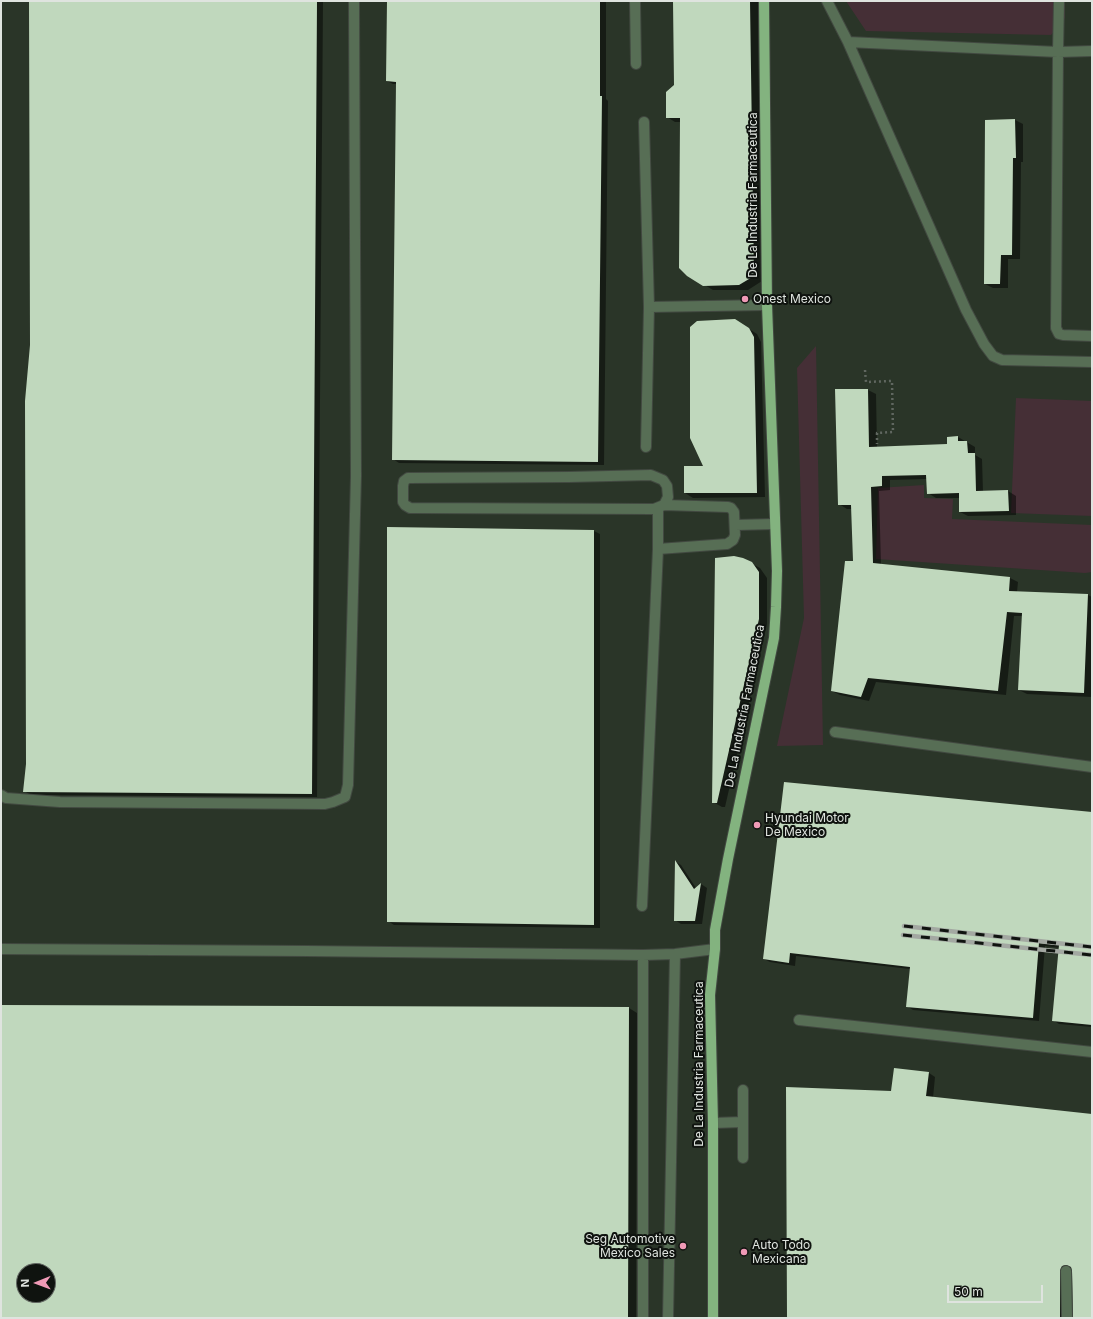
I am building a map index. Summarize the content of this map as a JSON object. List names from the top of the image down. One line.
{"streets":{"main road":["De La Industria Farmaceutica"]},"places":["Onest Mexico","Hyundai Motor De Mexico","Seg Automotive Mexico Sales","Auto Todo Mexicana"],"scale_bar":"50 m","north":"left"}
